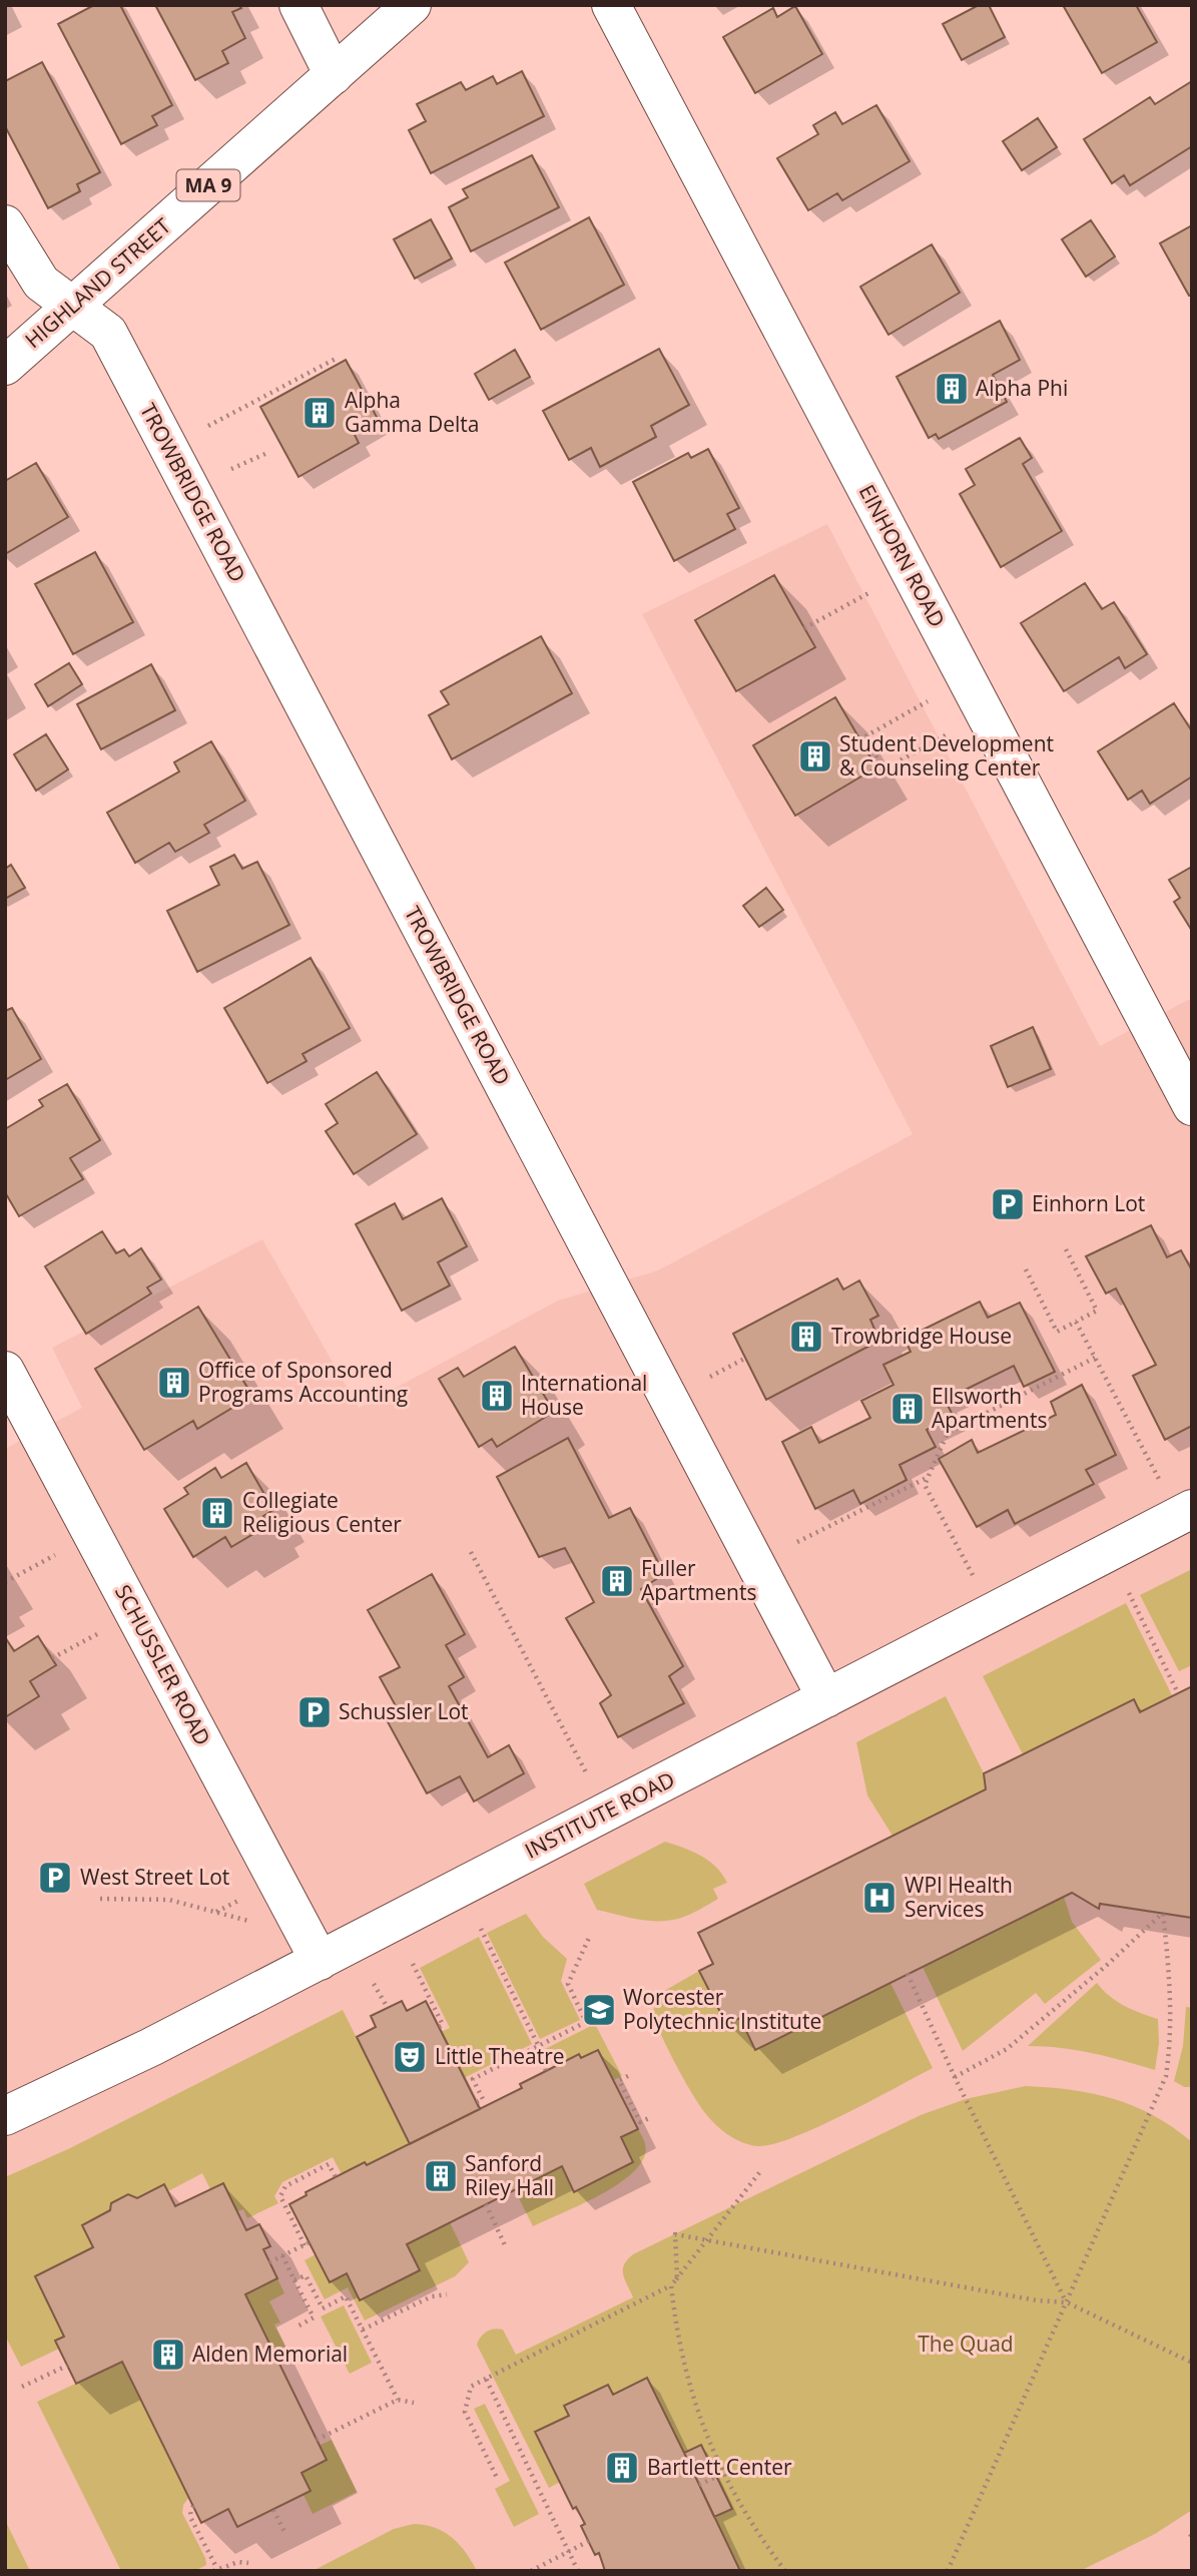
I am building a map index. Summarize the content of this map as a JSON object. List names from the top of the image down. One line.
{"streets":{"main road":["MA 9","HIGHLAND STREET","TROWBRIDGE ROAD","EINHORN ROAD","SCHUSSLER ROAD","INSTITUTE ROAD"]},"crossings":[["HIGHLAND STREET","TROWBRIDGE ROAD"],["TROWBRIDGE ROAD","INSTITUTE ROAD"],["SCHUSSLER ROAD","INSTITUTE ROAD"]],"parks":["The Quad"],"places":{"building":["Alpha Phi","Alpha Gamma Delta","Student Development & Counseling Center","Trowbridge House","Office of Sponsored Programs Accounting","International House","Ellsworth Apartments","Collegiate Religious Center","Fuller Apartments","Sanford Riley Hall","Alden Memorial","Bartlett Center"],"parking":["Einhorn Lot","Schussler Lot","West Street Lot"],"hospital":["WPI Health Services"],"school or university":["Worcester Polytechnic Institute"],"theatre":["Little Theatre"]}}
